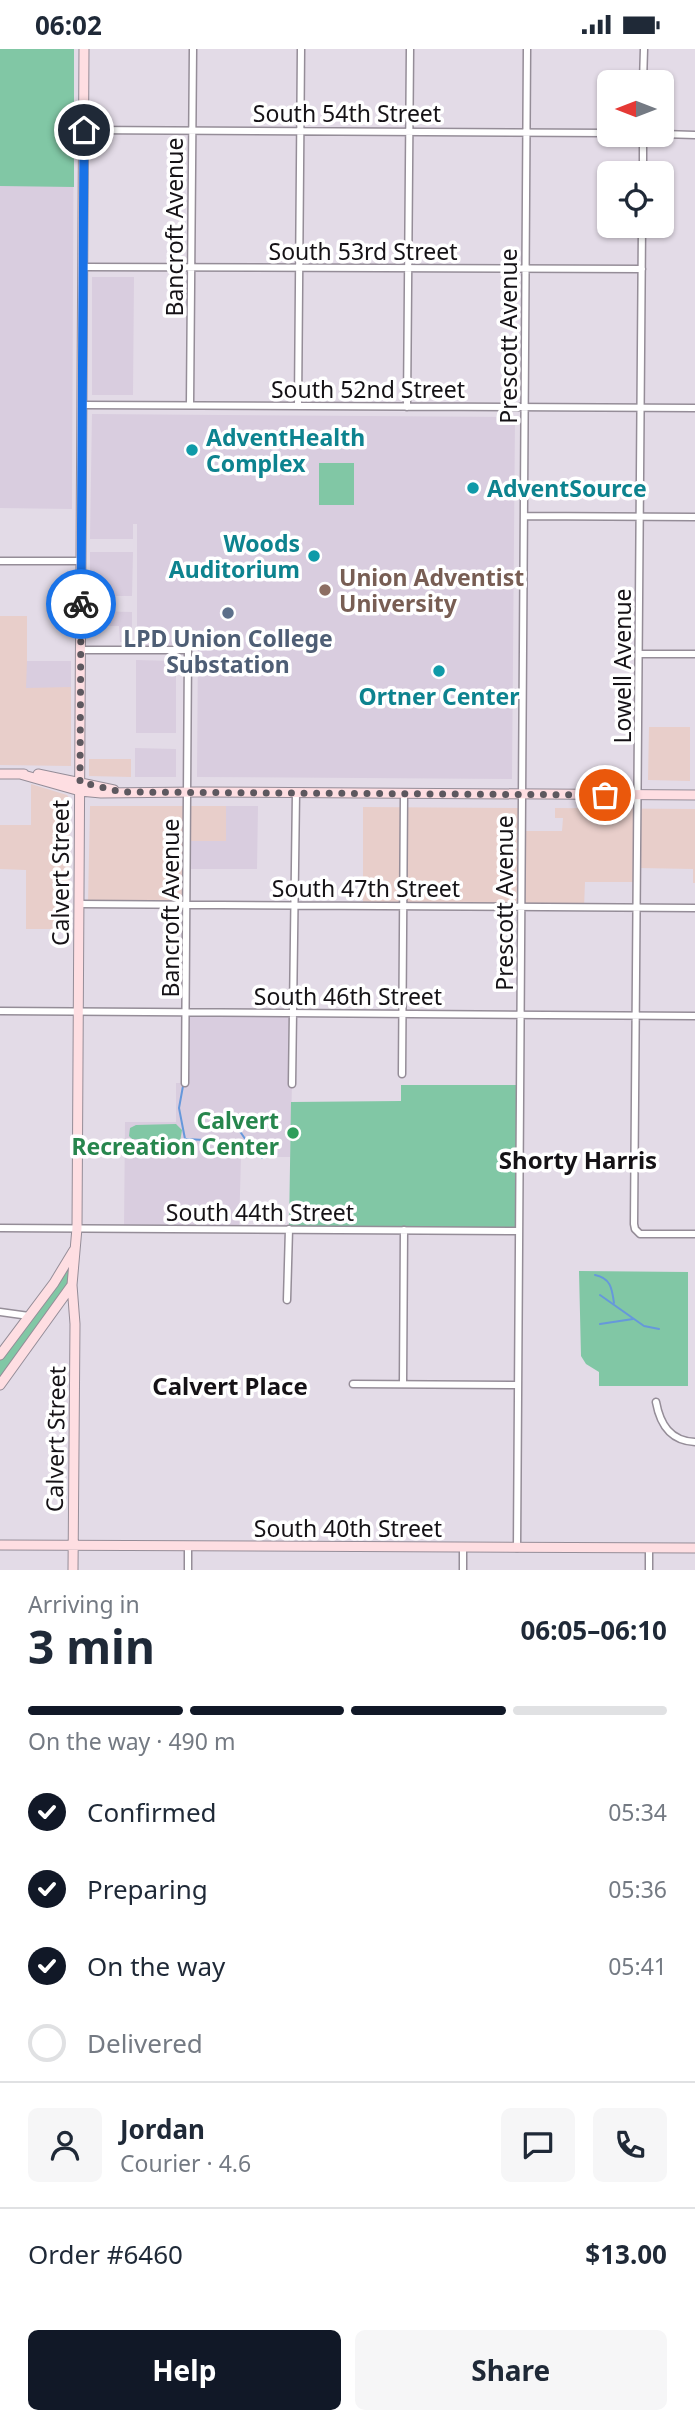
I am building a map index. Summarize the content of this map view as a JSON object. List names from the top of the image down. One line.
{"streets":{"main road":["Calvert Street","South 40th Street"],"street":["South 54th Street","Bancroft Avenue","South 53rd Street","Prescott Avenue","South 52nd Street","Lowell Avenue","South 47th Street","South 46th Street","South 44th Street"]},"crossings":[["South 54th Street","Bancroft Avenue"],["South 54th Street","Prescott Avenue"],["South 54th Street","Calvert Street"],["Bancroft Avenue","South 53rd Street"],["Bancroft Avenue","South 52nd Street"],["Bancroft Avenue","Calvert Street"],["Bancroft Avenue","South 47th Street"],["Bancroft Avenue","South 46th Street"],["South 53rd Street","Prescott Avenue"],["South 53rd Street","Lowell Avenue"],["South 53rd Street","Calvert Street"],["Prescott Avenue","South 52nd Street"],["Prescott Avenue","South 47th Street"],["Prescott Avenue","South 46th Street"],["Prescott Avenue","South 44th Street"],["Prescott Avenue","South 40th Street"],["South 52nd Street","Lowell Avenue"],["South 52nd Street","Calvert Street"],["Lowell Avenue","South 47th Street"],["Lowell Avenue","South 46th Street"],["Calvert Street","South 47th Street"],["Calvert Street","South 46th Street"],["Calvert Street","South 44th Street"],["Calvert Street","South 40th Street"]],"districts":["Shorty Harris","Calvert Place"],"places":["AdventHealth Complex","AdventSource","Woods Auditorium","Union Adventist University","LPD Union College Substation","Ortner Center","Calvert Recreation Center"],"north":"left","page":{"status":"06:02","heading":["3 min","Arriving in","06:05–06:10"],"panel":["Jordan","Courier · 4.6","Order #6460","$13.00"],"bar":"On the way · 490 m","list":[["Confirmed","05:34"],["Preparing","05:36"],["On the way","05:41"],"Delivered"],"buttons":["Help","Share"]}}
